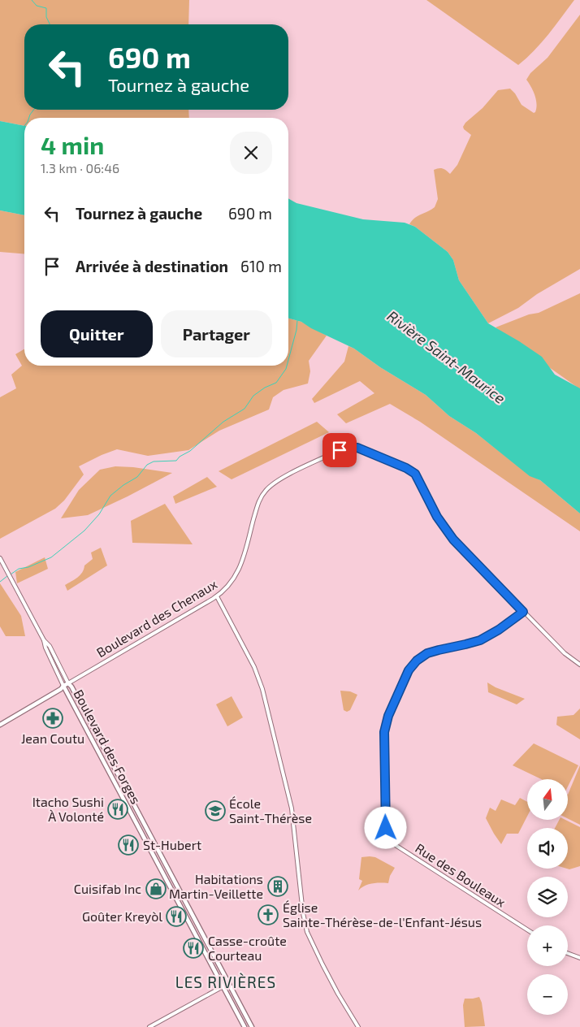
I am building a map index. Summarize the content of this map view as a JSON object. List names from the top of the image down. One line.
{"streets":{"main road":["Boulevard des Chenaux","Boulevard des Forges"],"street":["Rue des Bouleaux"]},"crossings":[["Boulevard des Chenaux","Boulevard des Forges"],["Boulevard des Chenaux","Rue des Bouleaux"]],"districts":["LES RIVIÈRES"],"water":["Rivière Saint-Maurice"],"places":{"pharmacy":["Jean Coutu"],"restaurant":["Itacho Sushi À Volonté","St-Hubert","Goûter Kreyòl","Casse-croûte Courteau"],"school or university":["École Saint-Thérèse"],"building":["Habitations Martin-Veillette"],"shop":["Cuisifab Inc"],"church":["Église Sainte-Thérèse-de-l'Enfant-Jésus"]},"north":"top","page":{"turn":["690 m","Tournez à gauche"],"heading":["4 min","1.3 km · 06:46"],"list":[{"name":"Tournez à gauche","value":"690 m"},{"name":"Arrivée à destination","value":"610 m"}],"buttons":["Quitter","Partager"],"map_buttons":["+","−"]}}
